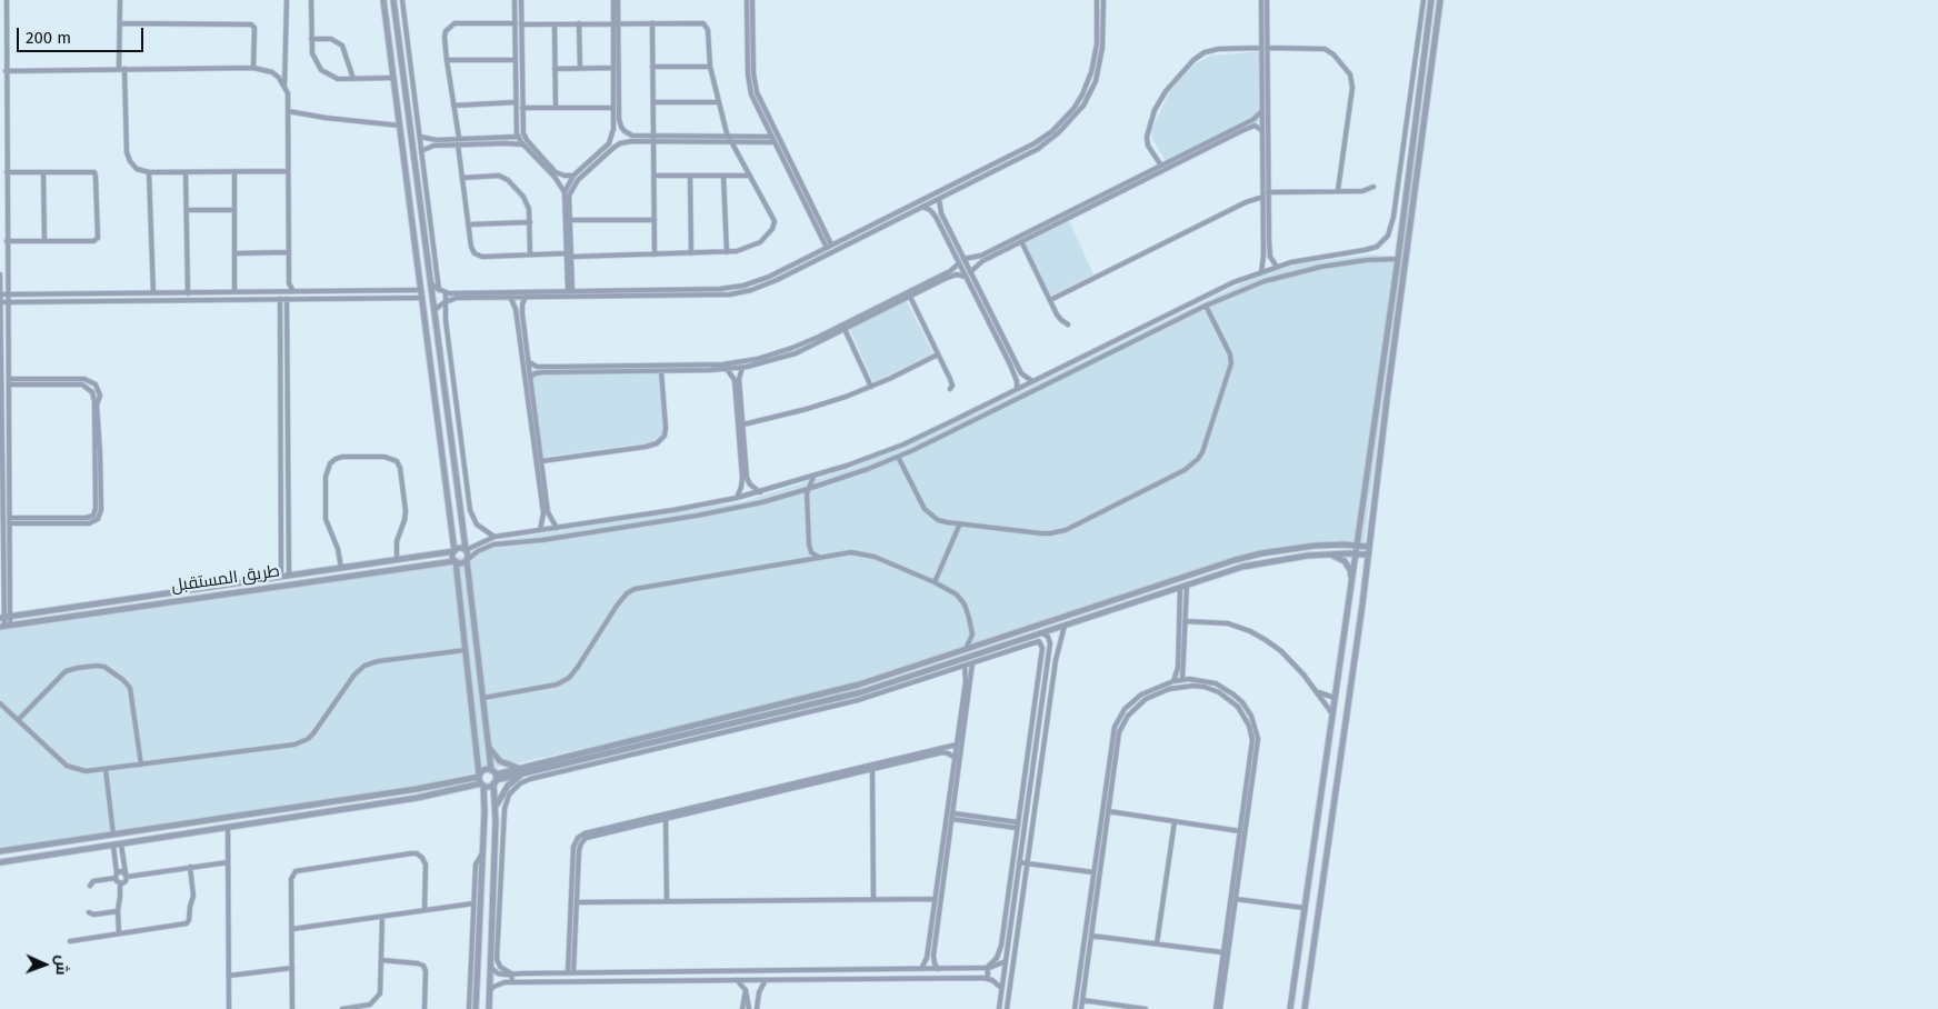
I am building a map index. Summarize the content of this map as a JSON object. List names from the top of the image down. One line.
{"streets":{"street":["طريق المستقبل"]},"scale_bar":"200 m","north":"right"}
